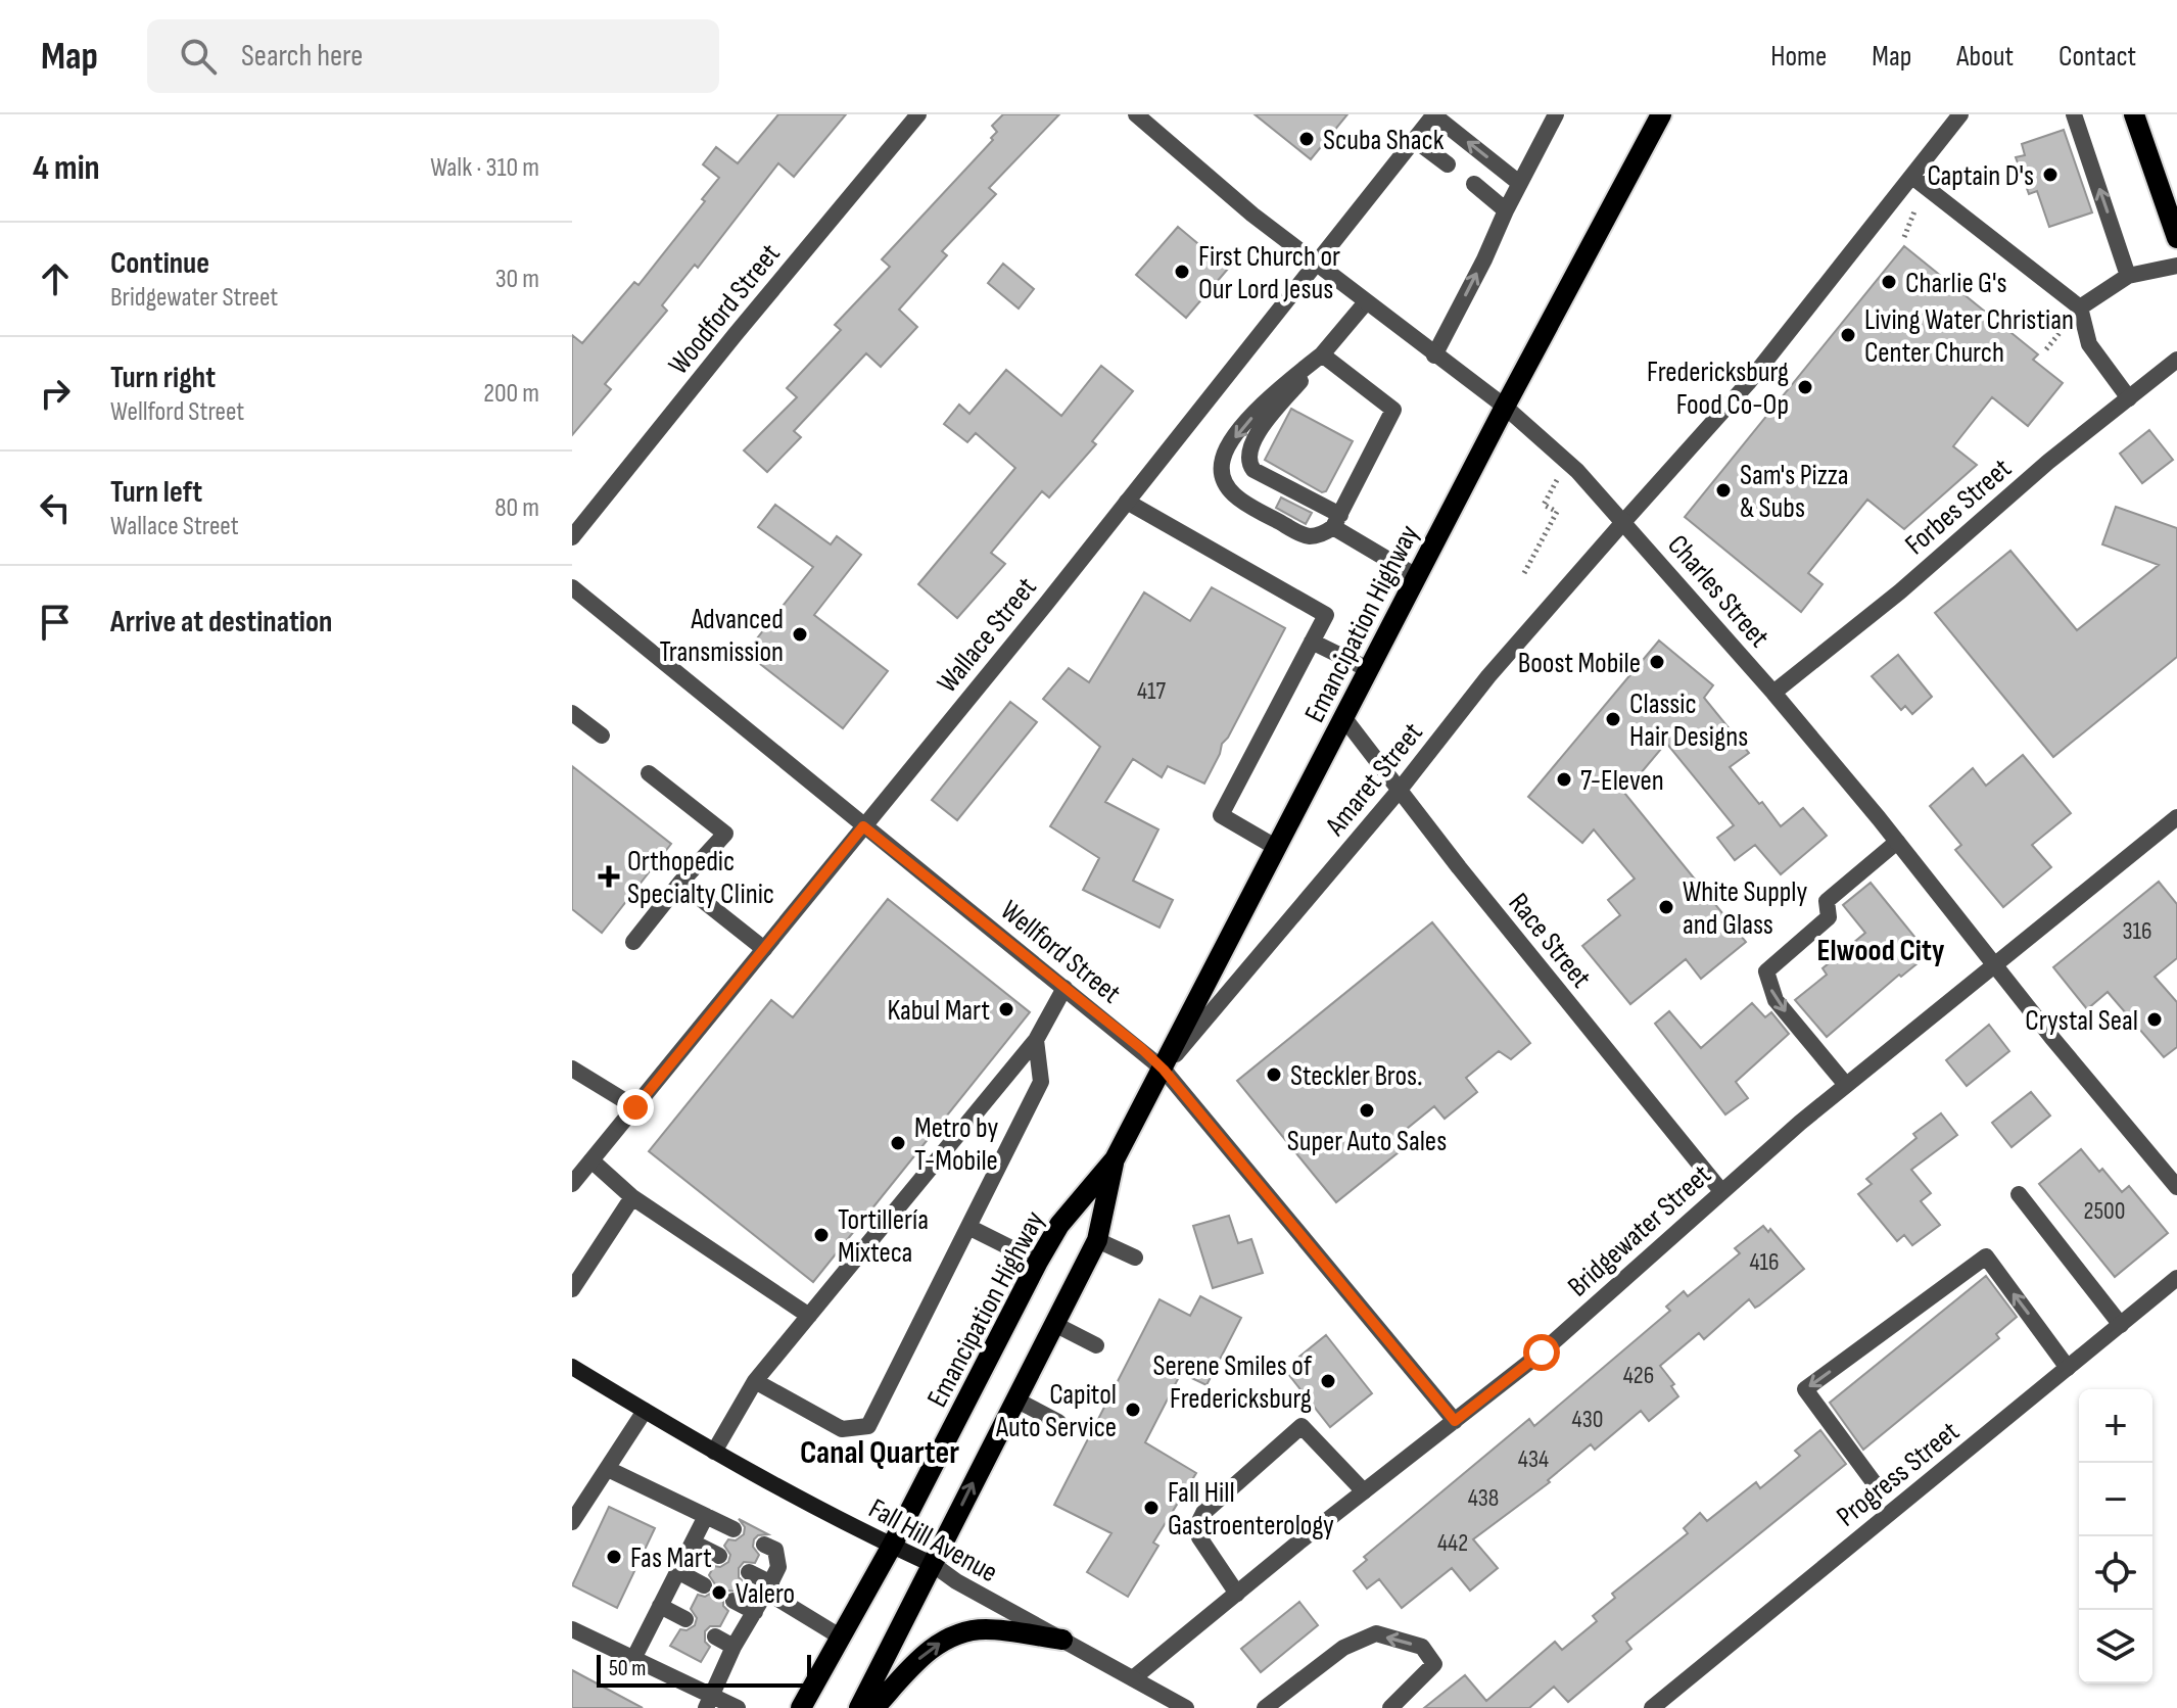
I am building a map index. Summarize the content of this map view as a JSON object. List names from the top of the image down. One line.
{"streets":{"main road":["Emancipation Highway","Fall Hill Avenue"],"street":["Woodford Street","Forbes Street","Charles Street","Wallace Street","Amaret Street","Race Street","Wellford Street","Bridgewater Street","Progress Street"]},"crossings":[["Forbes Street","Charles Street"],["Charles Street","Emancipation Highway"],["Charles Street","Wallace Street"],["Charles Street","Amaret Street"],["Charles Street","Bridgewater Street"],["Emancipation Highway","Amaret Street"],["Emancipation Highway","Race Street"],["Emancipation Highway","Wellford Street"],["Emancipation Highway","Fall Hill Avenue"],["Wallace Street","Wellford Street"],["Amaret Street","Race Street"],["Amaret Street","Wellford Street"],["Race Street","Bridgewater Street"],["Wellford Street","Bridgewater Street"],["Bridgewater Street","Fall Hill Avenue"]],"districts":["Elwood City","Canal Quarter"],"places":{"other":["Scuba Shack","Captain D's","First Church or Our Lord Jesus","Charlie G's","Living Water Christian Center Church","Fredericksburg Food Co-Op","Sam's Pizza & Subs","Advanced Transmission","Boost Mobile","Classic Hair Designs","7-Eleven","White Supply and Glass","Kabul Mart","Crystal Seal","Steckler Bros.","Super Auto Sales","Metro by T-Mobile","Tortillería Mixteca","Serene Smiles of Fredericksburg","Capitol Auto Service","Fall Hill Gastroenterology","Fas Mart","Valero"],"health":["Orthopedic Specialty Clinic"]},"house_numbers":["417","316","2500","416","426","430","434","438","442"],"scale_bar":"50 m","page":{"header":"Map","search":"Search here","nav":["Home","Map","About","Contact"],"heading":["4 min","Walk · 310 m"],"list":[["Continue","Bridgewater Street","30 m"],["Turn right","Wellford Street","200 m"],["Turn left","Wallace Street","80 m"],"Arrive at destination"],"map_buttons":["+","−"],"scale":"50 m"}}
